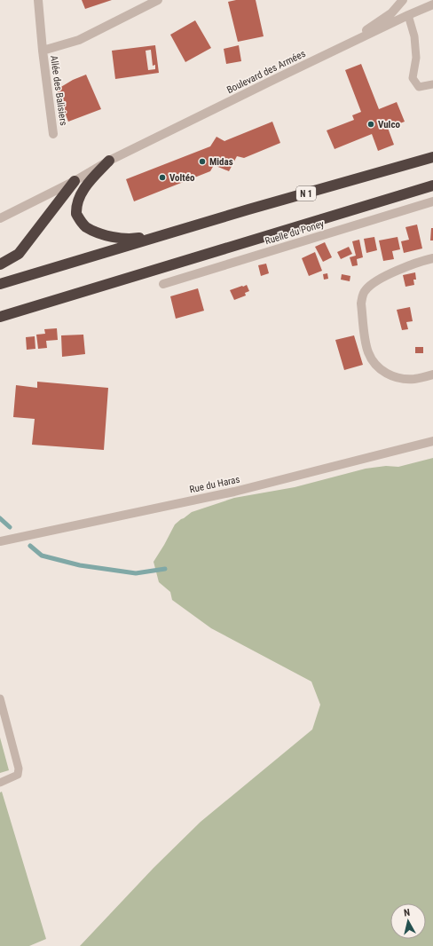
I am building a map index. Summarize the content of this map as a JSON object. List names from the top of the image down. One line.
{"streets":{"highway":["N 1"],"street":["Boulevard des Armées","Allée des Balisiers","Ruelle du Poney","Rue du Haras"]},"places":["Vulco","Midas","Voltéo"],"north":"top"}
